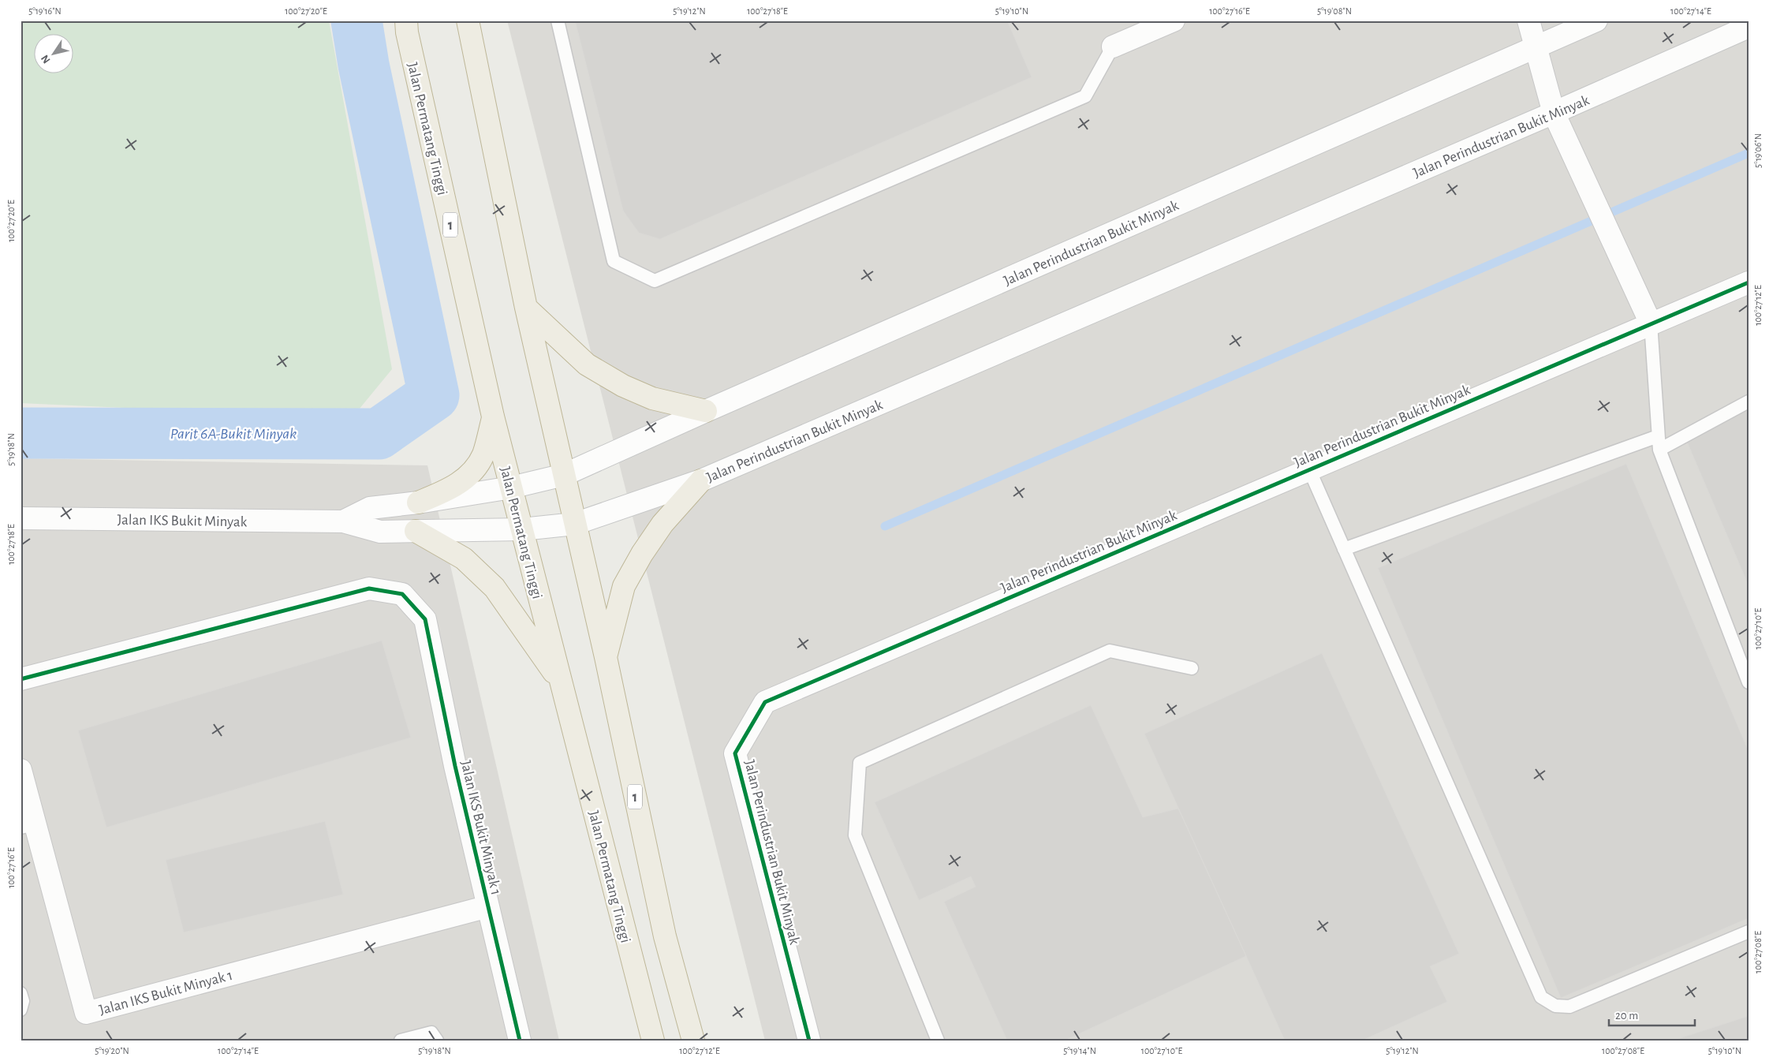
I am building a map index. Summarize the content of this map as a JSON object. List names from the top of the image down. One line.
{"streets":{"highway":["Jalan Permatang Tinggi","1"],"street":["Jalan Perindustrian Bukit Minyak","Jalan IKS Bukit Minyak","Jalan IKS Bukit Minyak 1"]},"crossings":[["Jalan Permatang Tinggi","Jalan Perindustrian Bukit Minyak"],["Jalan Permatang Tinggi","Jalan IKS Bukit Minyak"],["Jalan Perindustrian Bukit Minyak","1"],["Jalan Perindustrian Bukit Minyak","Jalan IKS Bukit Minyak"]],"water":["Parit 6A-Bukit Minyak"],"scale_bar":"20 m","north":"bottom left","coordinates":["5°19'16\"N","100°27'20\"E","5°19'12\"N","100°27'18\"E","5°19'10\"N","100°27'16\"E","5°19'08\"N","100°27'14\"E","5°19'06\"N","100°27'12\"E","5°19'18\"N","100°27'10\"E","100°27'08\"E","5°19'20\"N","5°19'14\"N"]}
